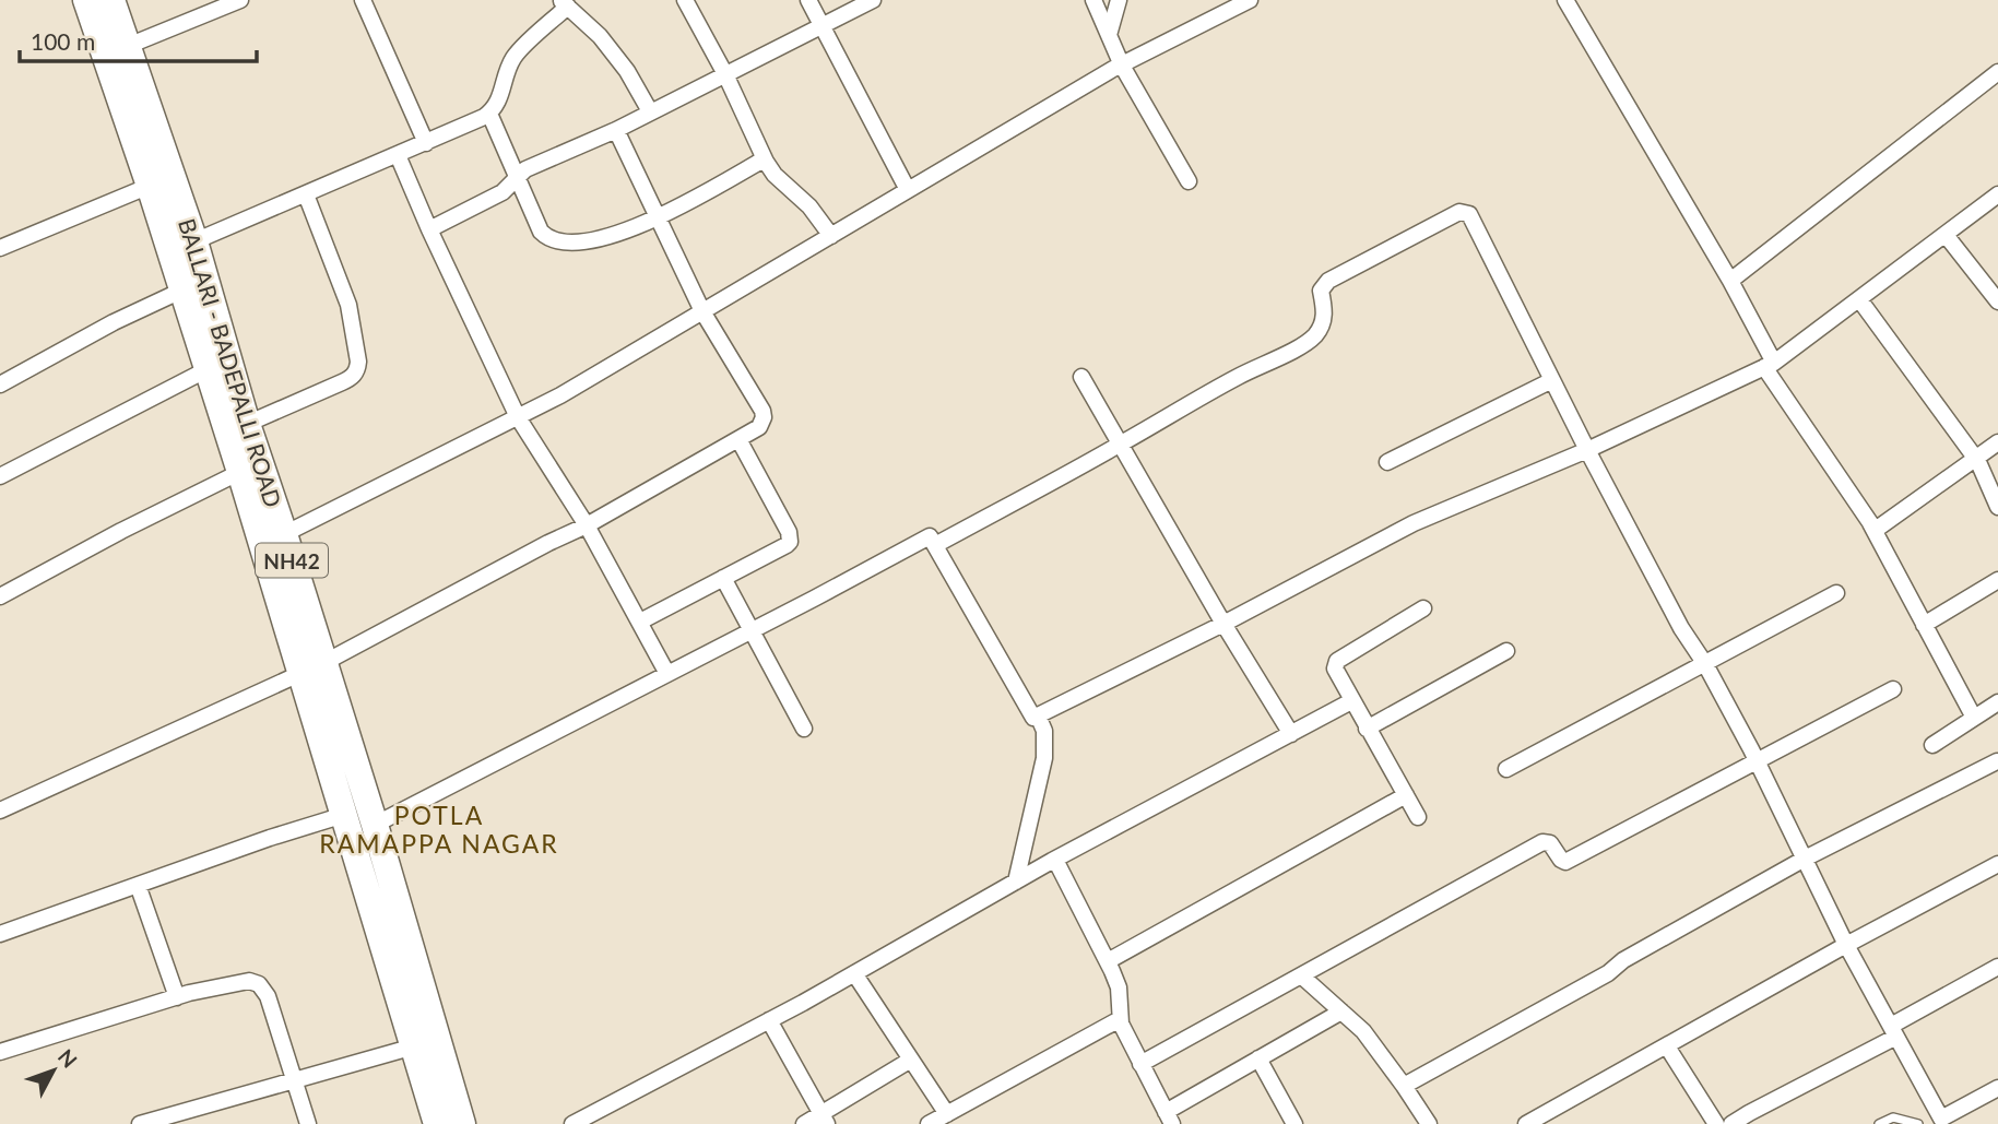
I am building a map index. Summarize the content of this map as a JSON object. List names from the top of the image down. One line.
{"streets":{"highway":["BALLARI - BADEPALLI ROAD","NH42"]},"districts":["POTLA RAMAPPA NAGAR"],"scale_bar":"100 m","north":"top right"}
